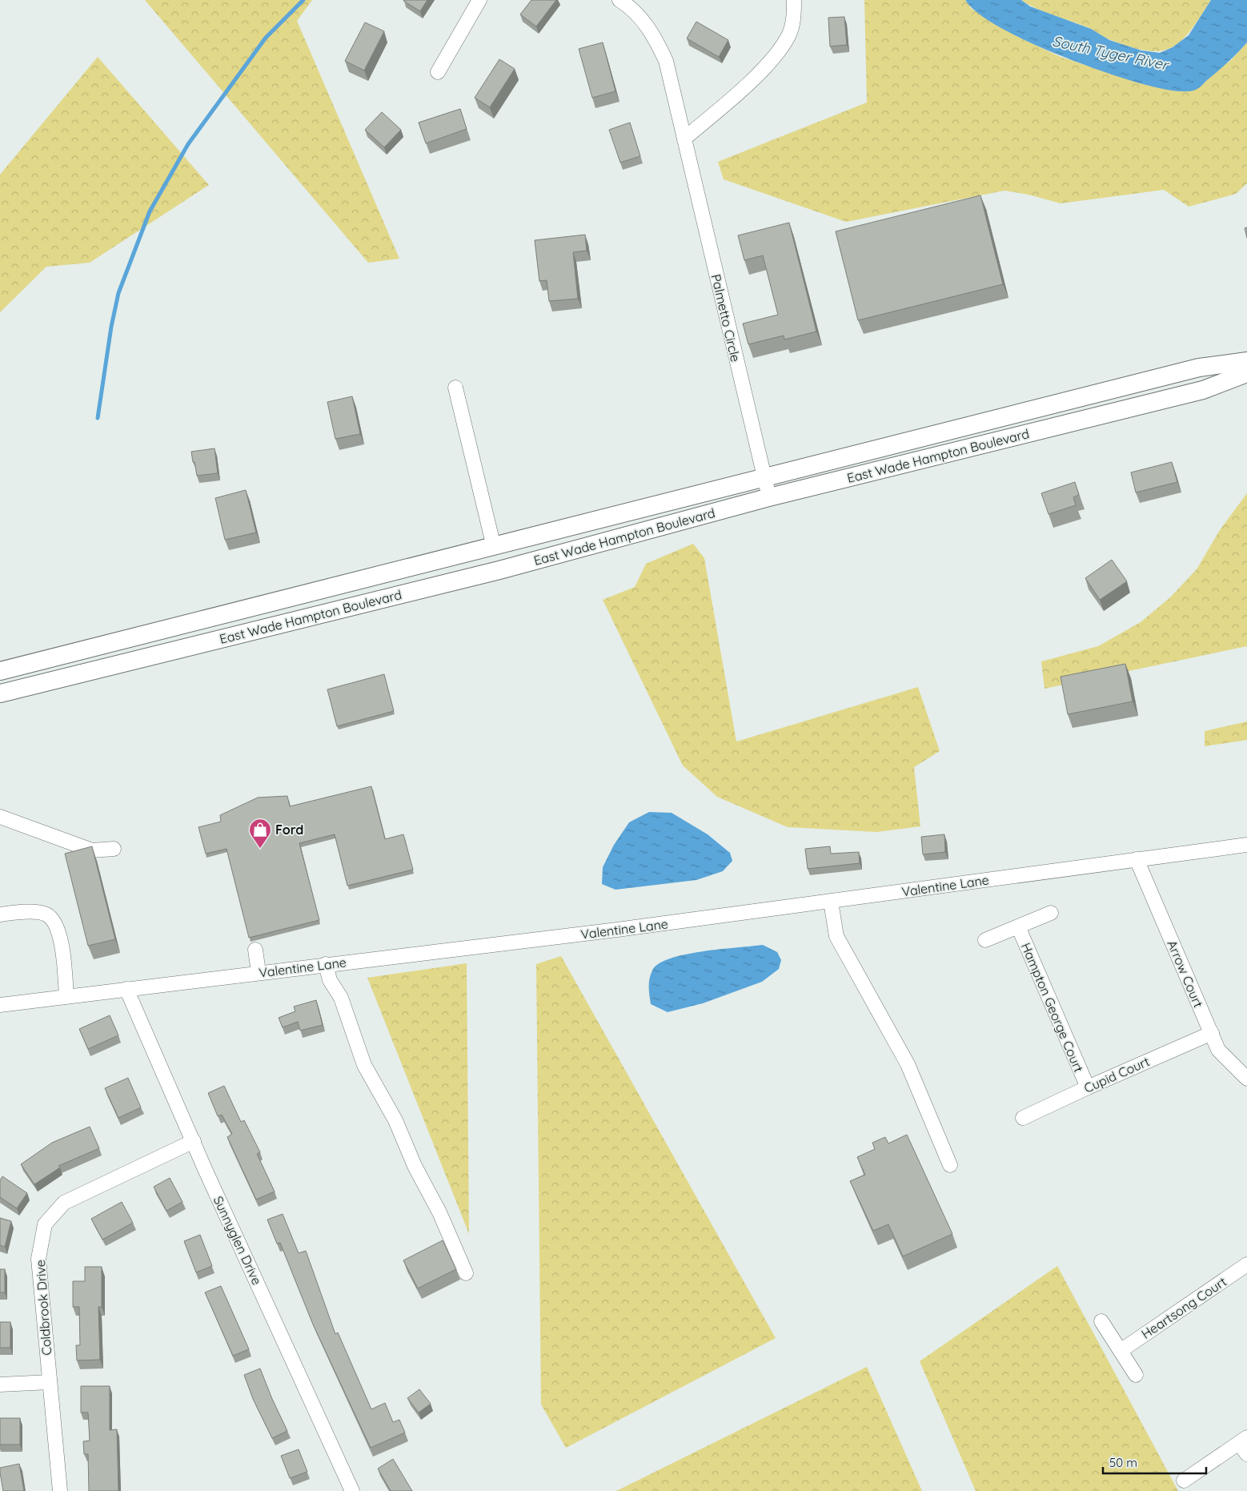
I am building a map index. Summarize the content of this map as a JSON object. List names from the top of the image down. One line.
{"streets":{"main road":["East Wade Hampton Boulevard"],"street":["Palmetto Circle","Valentine Lane","Arrow Court","Hampton George Court","Cupid Court","Sunnyglen Drive","Coldbrook Drive","Heartsong Court"]},"crossings":[["Palmetto Circle","East Wade Hampton Boulevard"],["Valentine Lane","Arrow Court"],["Valentine Lane","Sunnyglen Drive"],["Arrow Court","Cupid Court"],["Hampton George Court","Cupid Court"],["Sunnyglen Drive","Coldbrook Drive"]],"water":["South Tyger River"],"places":{"shop":["Ford"]},"scale_bar":"50 m"}
